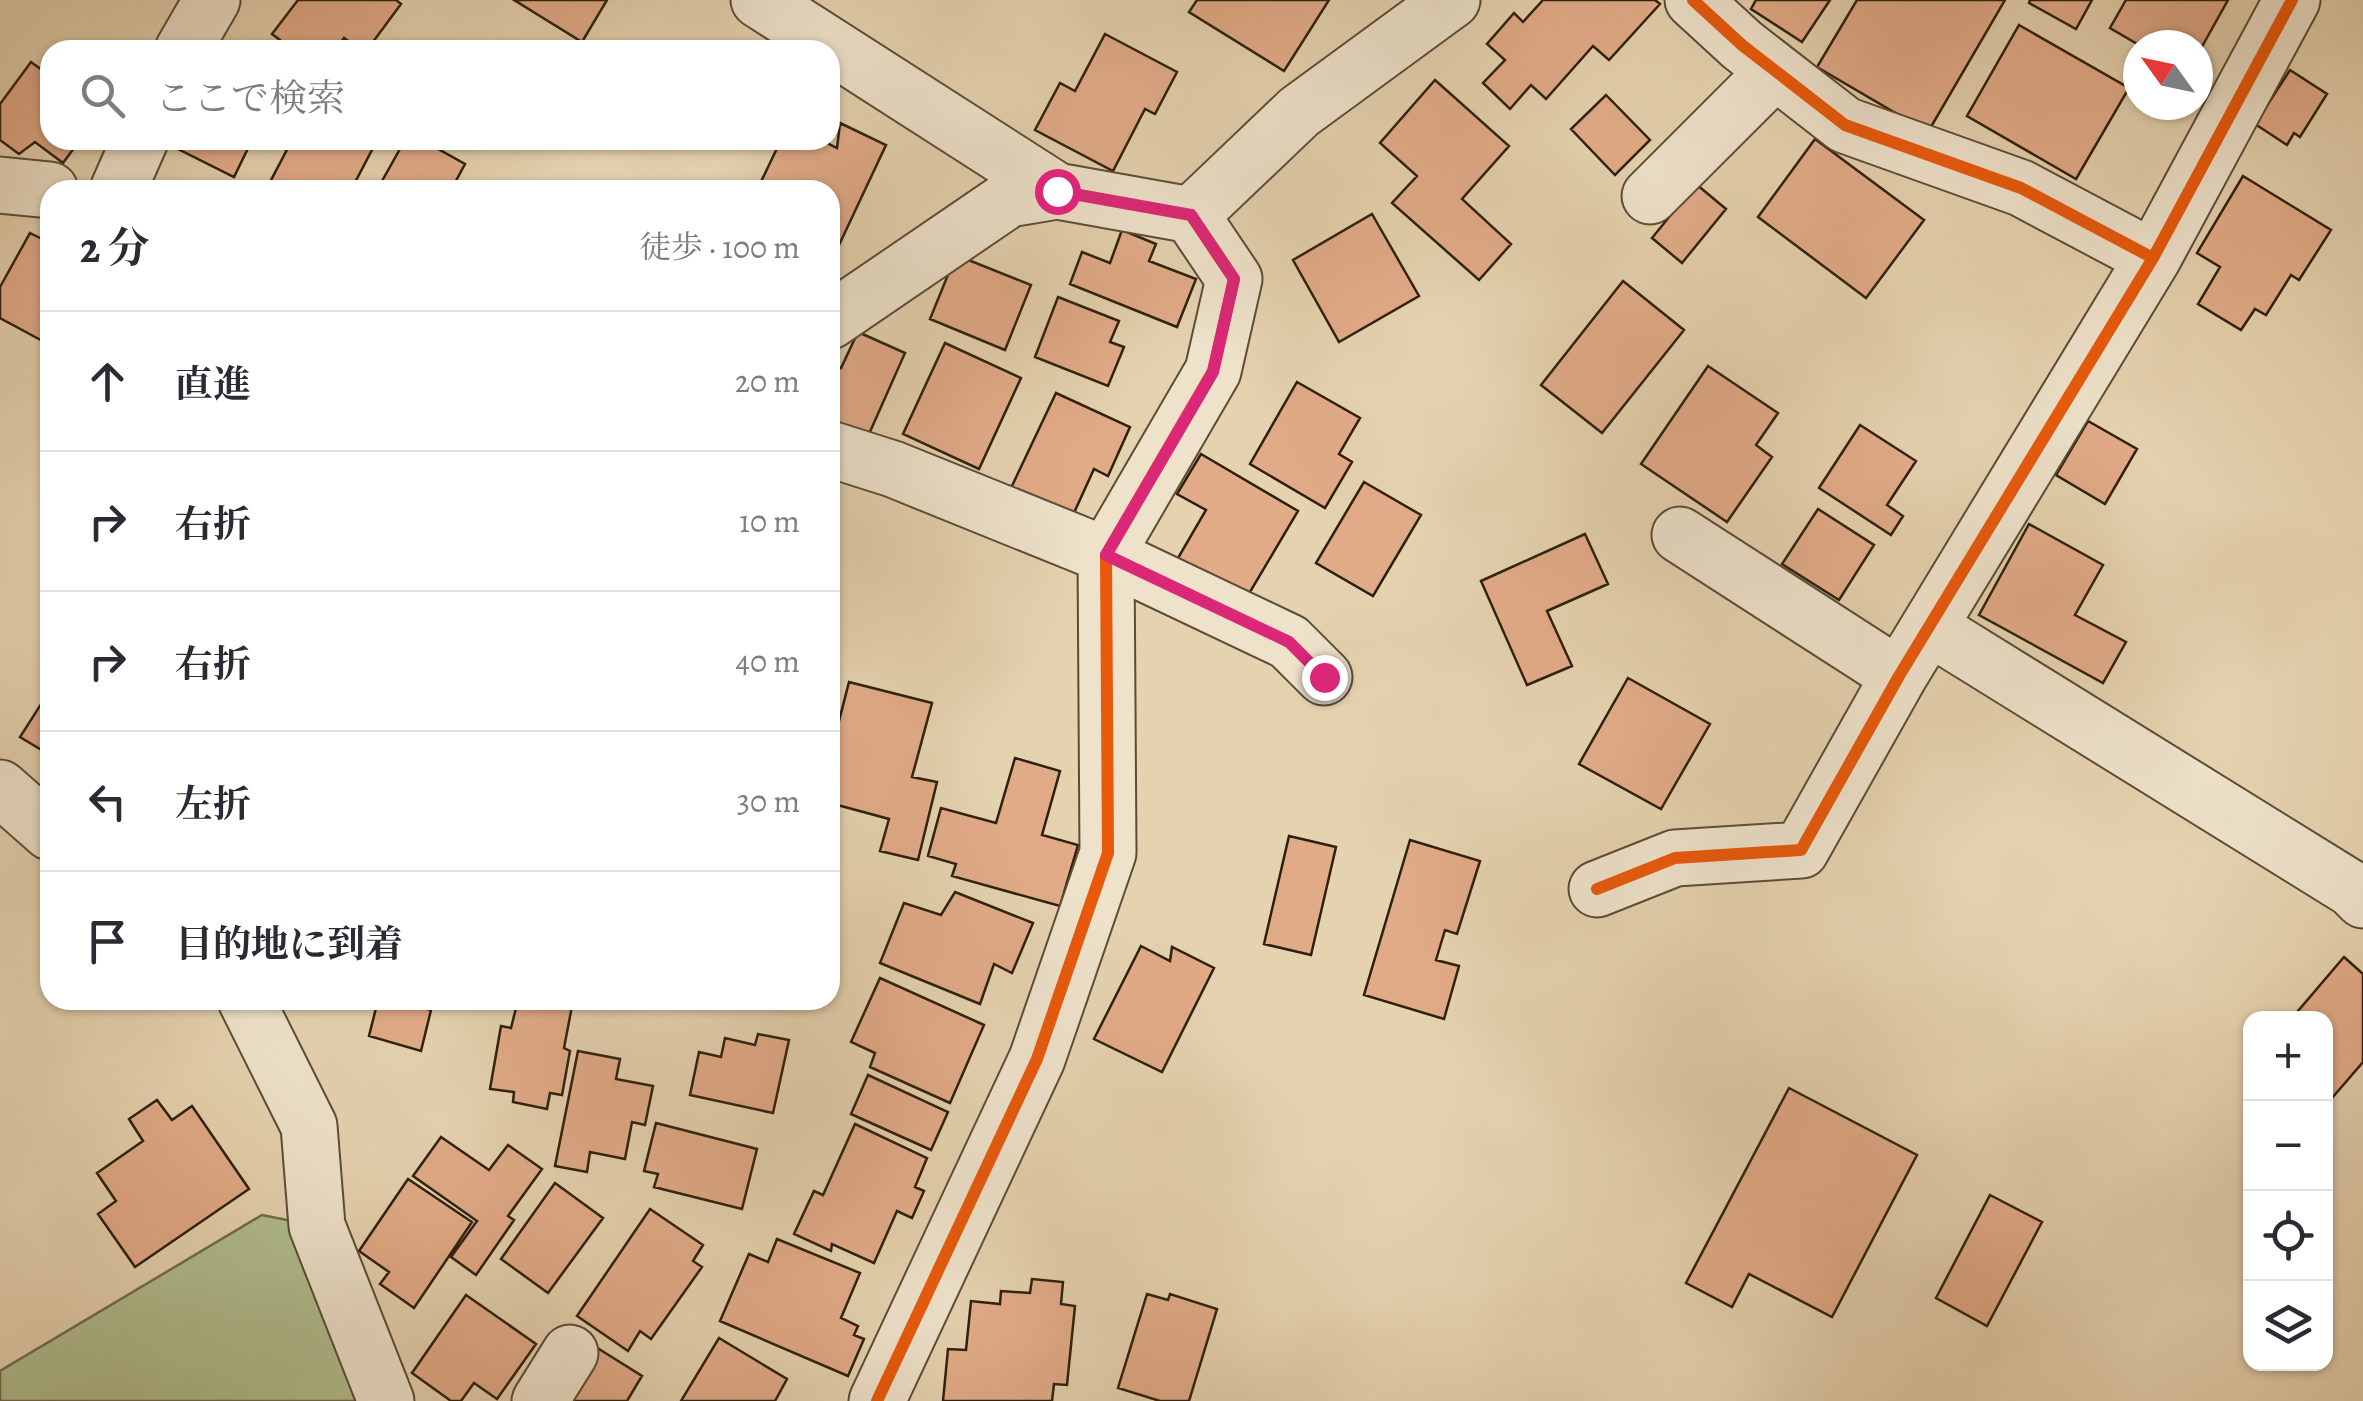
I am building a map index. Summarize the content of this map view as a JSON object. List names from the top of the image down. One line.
{"north":"top left","page":{"search":"ここで検索","heading":["2 分","徒歩 · 100 m"],"list":[["直進","20 m"],["右折","10 m"],["右折","40 m"],["左折","30 m"],"目的地に到着"],"map_buttons":["+","−"]}}
